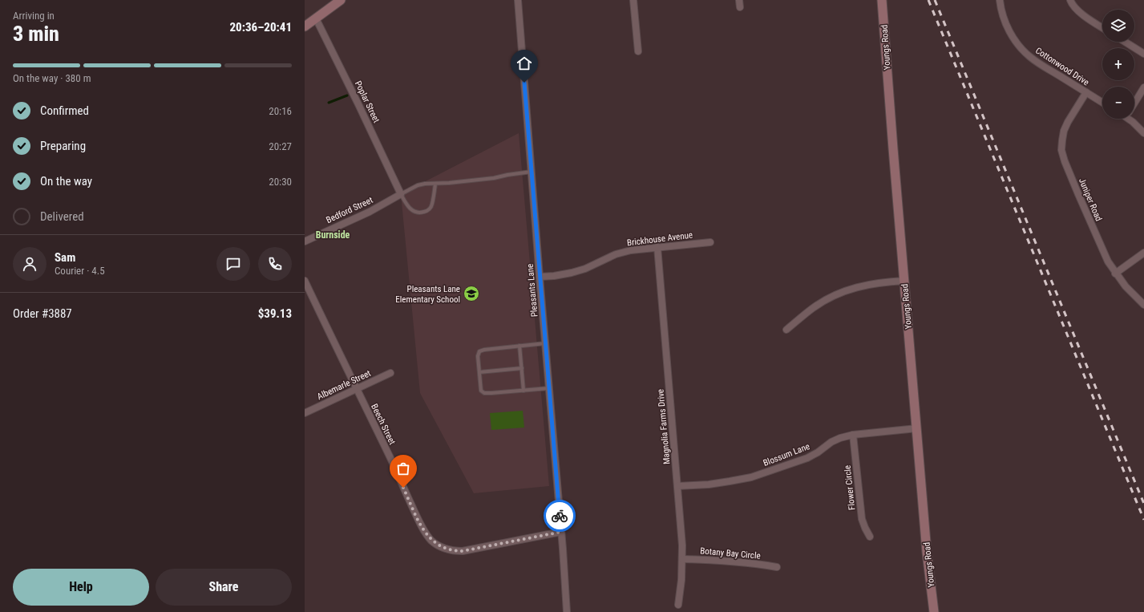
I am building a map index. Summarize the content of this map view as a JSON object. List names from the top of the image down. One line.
{"streets":{"street":["Youngs Road","Cottonwood Drive","Poplar Street","Juniper Road","Bedford Street","Brickhouse Avenue","Pleasants Lane","Albemarle Street","Beech Street","Magnolia Farms Drive","Blossum Lane","Flower Circle","Botany Bay Circle"]},"crossings":[["Youngs Road","Blossum Lane"],["Cottonwood Drive","Juniper Road"],["Poplar Street","Bedford Street"],["Brickhouse Avenue","Pleasants Lane"],["Brickhouse Avenue","Magnolia Farms Drive"],["Pleasants Lane","Beech Street"],["Albemarle Street","Beech Street"],["Magnolia Farms Drive","Blossum Lane"],["Magnolia Farms Drive","Botany Bay Circle"],["Blossum Lane","Flower Circle"]],"districts":["Burnside"],"places":{"school or university":["Pleasants Lane Elementary School"]},"page":{"heading":["3 min","Arriving in","20:36–20:41"],"panel":["Sam","Courier · 4.5","Order #3887","$39.13"],"map_buttons":["+","−"],"bar":"On the way · 380 m","list":[["Confirmed","20:16"],["Preparing","20:27"],["On the way","20:30"],"Delivered"],"buttons":["Help","Share"]}}
